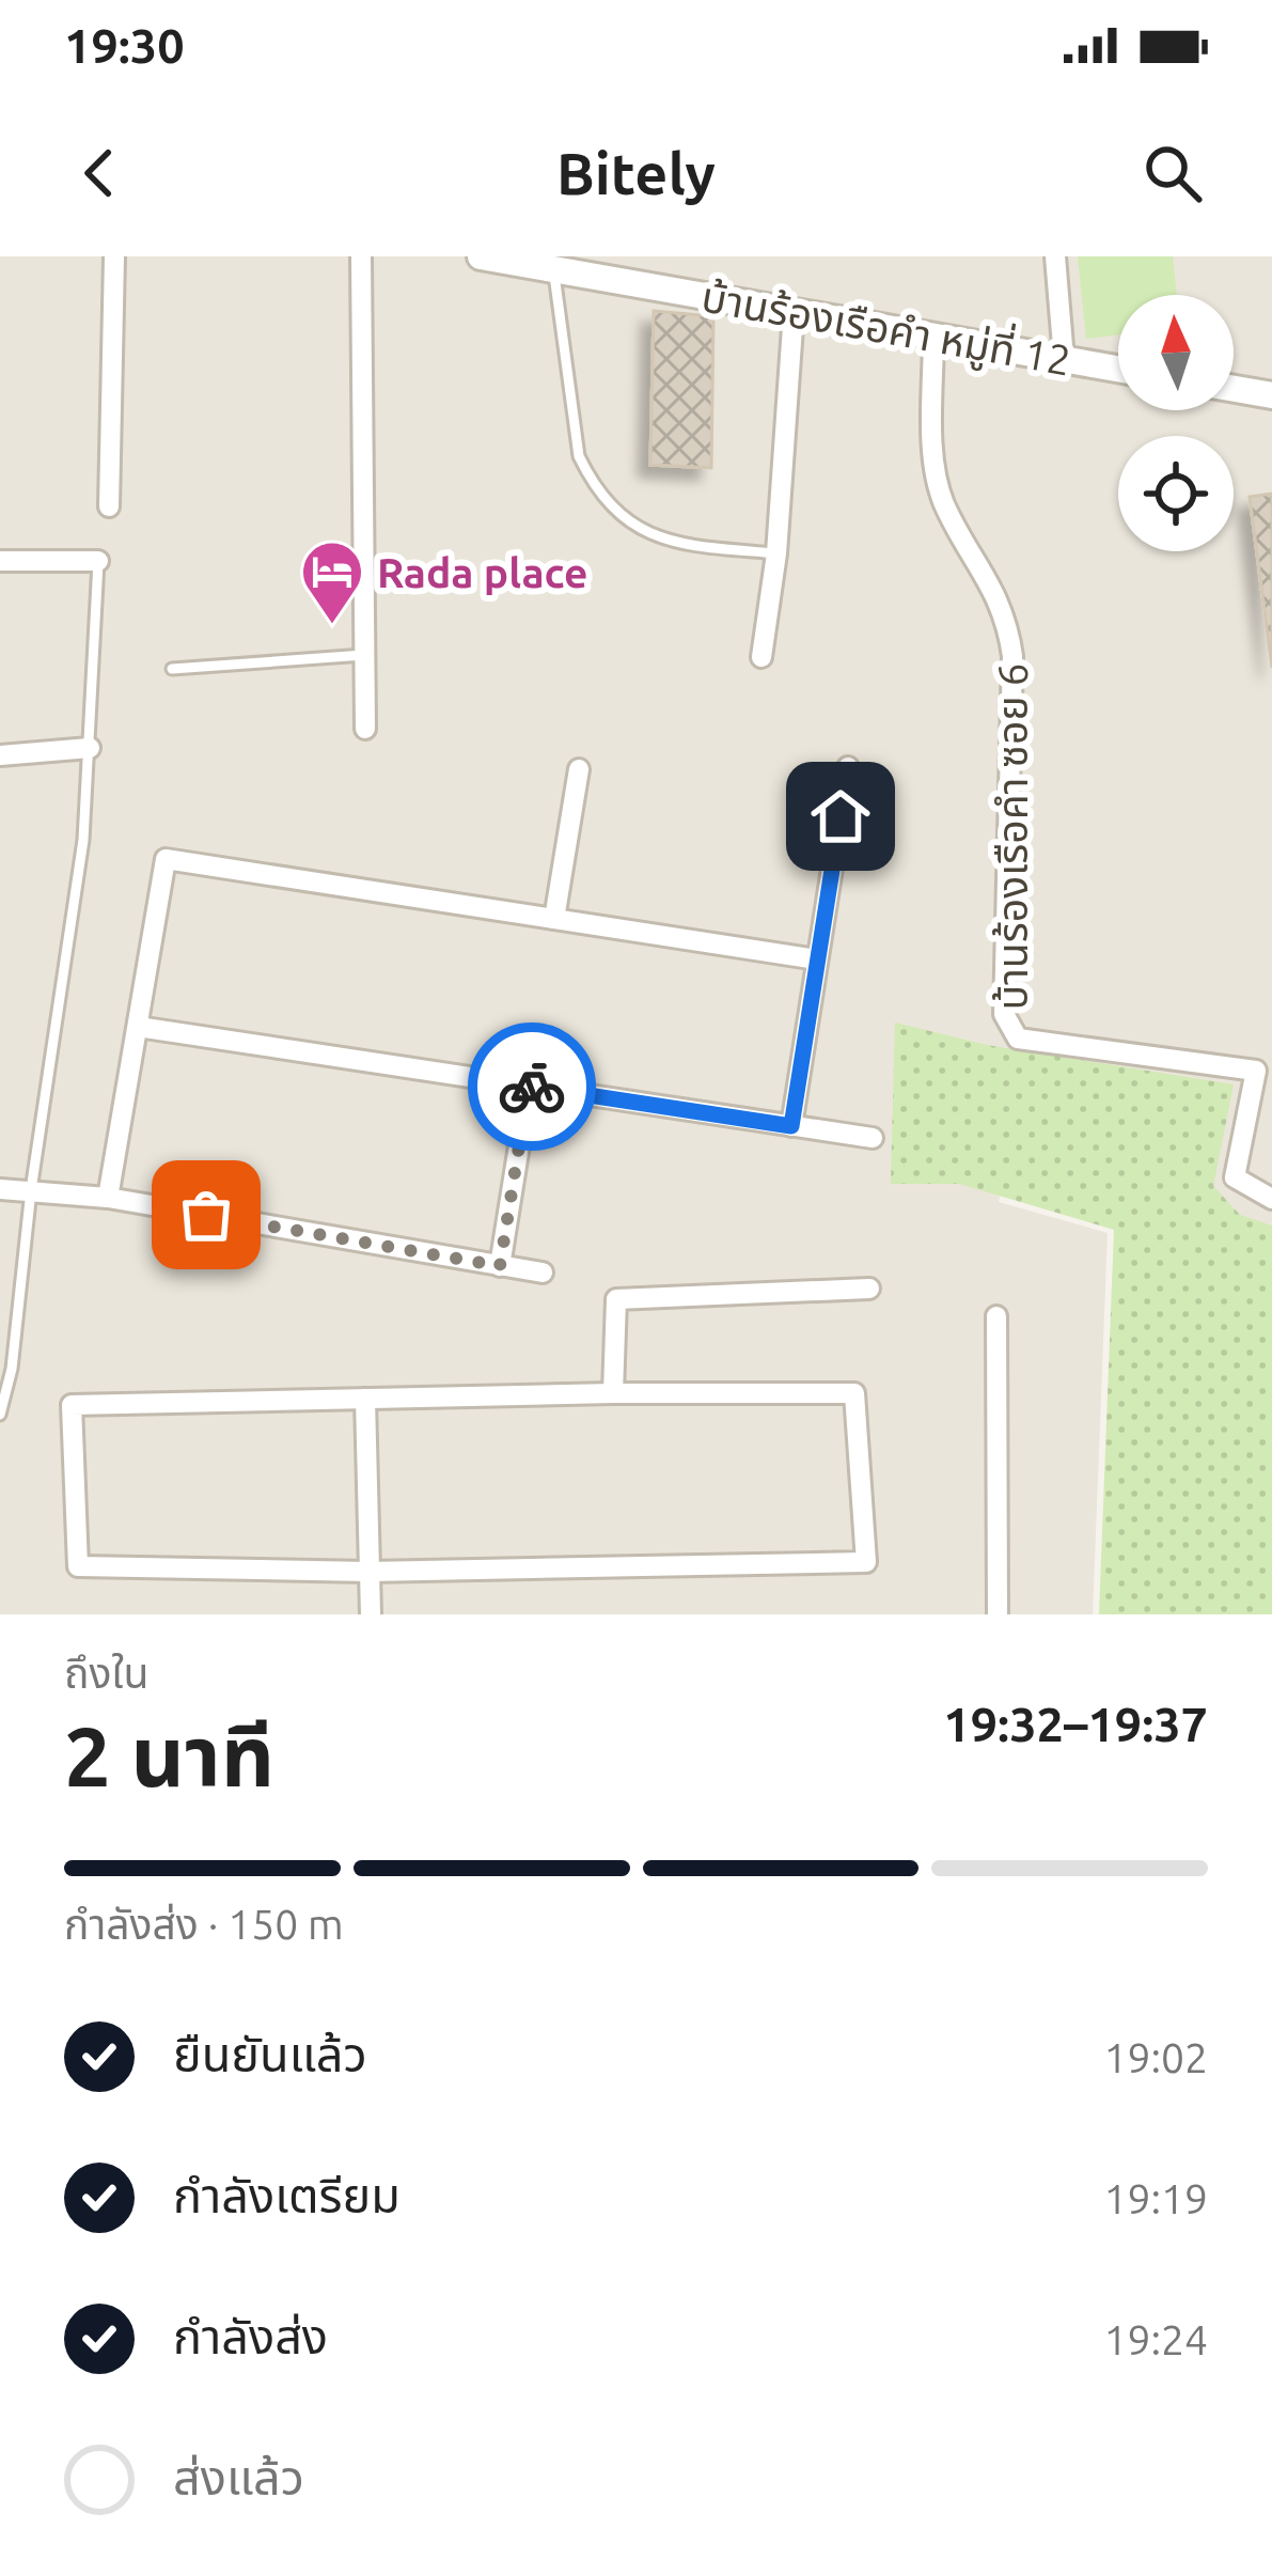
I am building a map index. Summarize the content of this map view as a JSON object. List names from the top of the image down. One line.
{"streets":{"street":["บ้านร้องเรือคำ หมู่ที่ 12","บ้านร้องเรือคำ ซอย 6"]},"crossings":[["บ้านร้องเรือคำ หมู่ที่ 12","บ้านร้องเรือคำ ซอย 6"]],"places":{"hotel":["Rada place"]},"north":"top","page":{"status":"19:30","header":"Bitely","heading":["2 นาที","ถึงใน","19:32–19:37"],"bar":"กำลังส่ง · 150 m","list":[["ยืนยันแล้ว","19:02"],["กำลังเตรียม","19:19"],["กำลังส่ง","19:24"],"ส่งแล้ว"]}}
